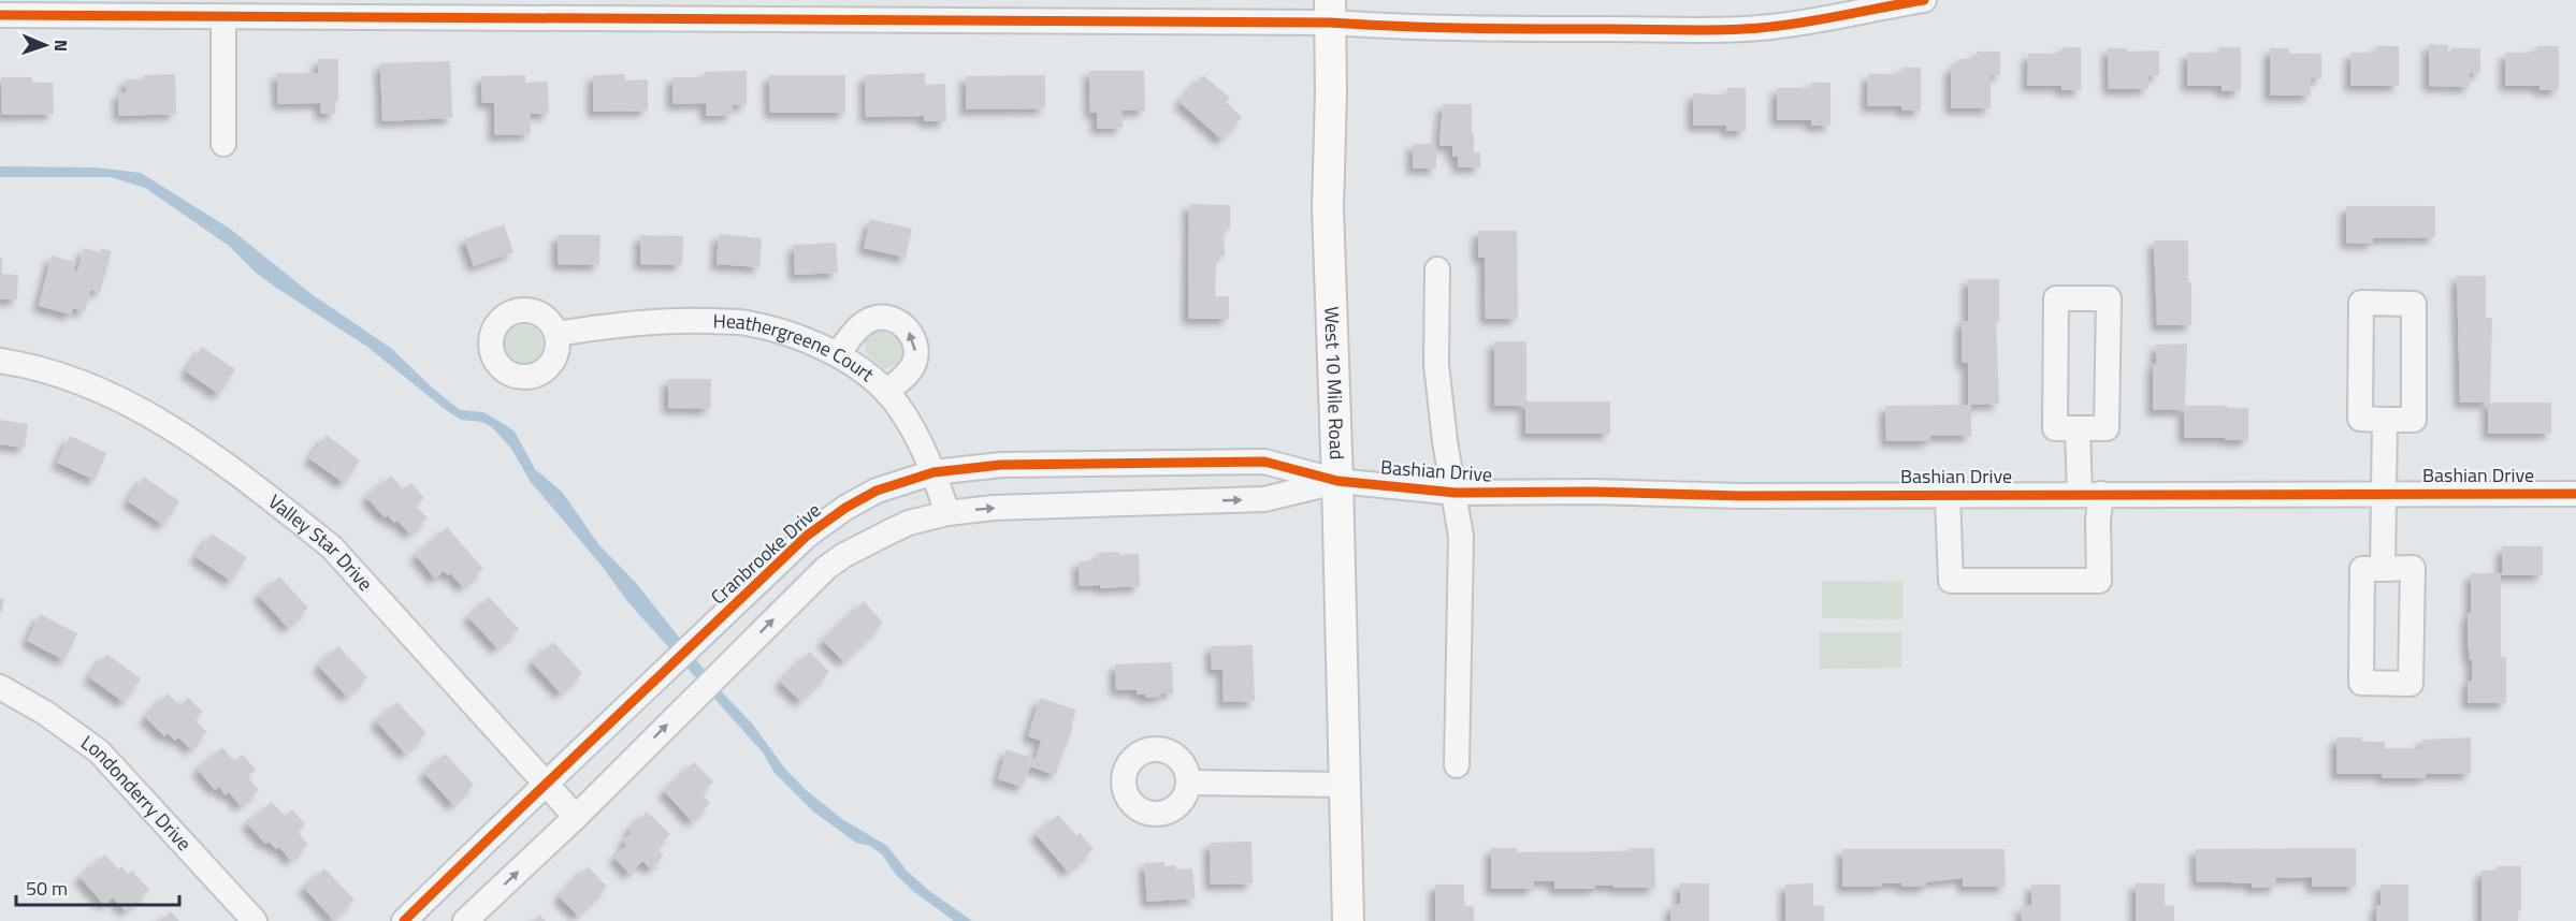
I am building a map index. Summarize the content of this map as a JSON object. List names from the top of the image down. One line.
{"streets":{"main road":["West 10 Mile Road"],"street":["Heathergreene Court","Bashian Drive","Valley Star Drive","Cranbrooke Drive","Londonderry Drive"]},"crossings":[["Heathergreene Court","Cranbrooke Drive"],["West 10 Mile Road","Bashian Drive"],["West 10 Mile Road","Cranbrooke Drive"],["Bashian Drive","Cranbrooke Drive"],["Valley Star Drive","Cranbrooke Drive"]],"scale_bar":"50 m","north":"right"}
